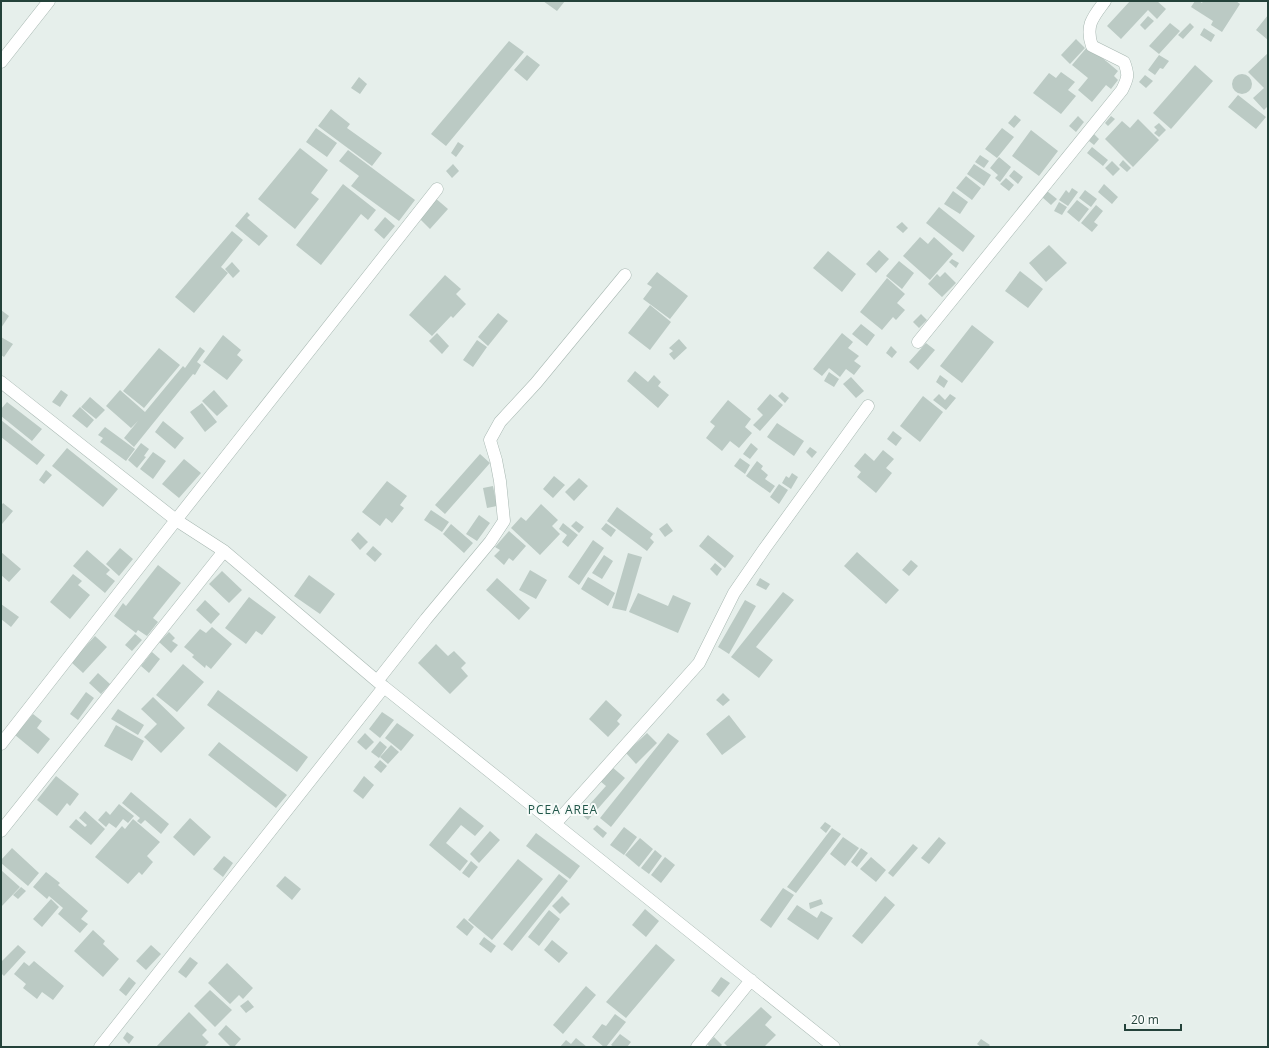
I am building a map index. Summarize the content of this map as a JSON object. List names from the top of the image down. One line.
{"districts":["PCEA AREA"],"scale_bar":"20 m"}
